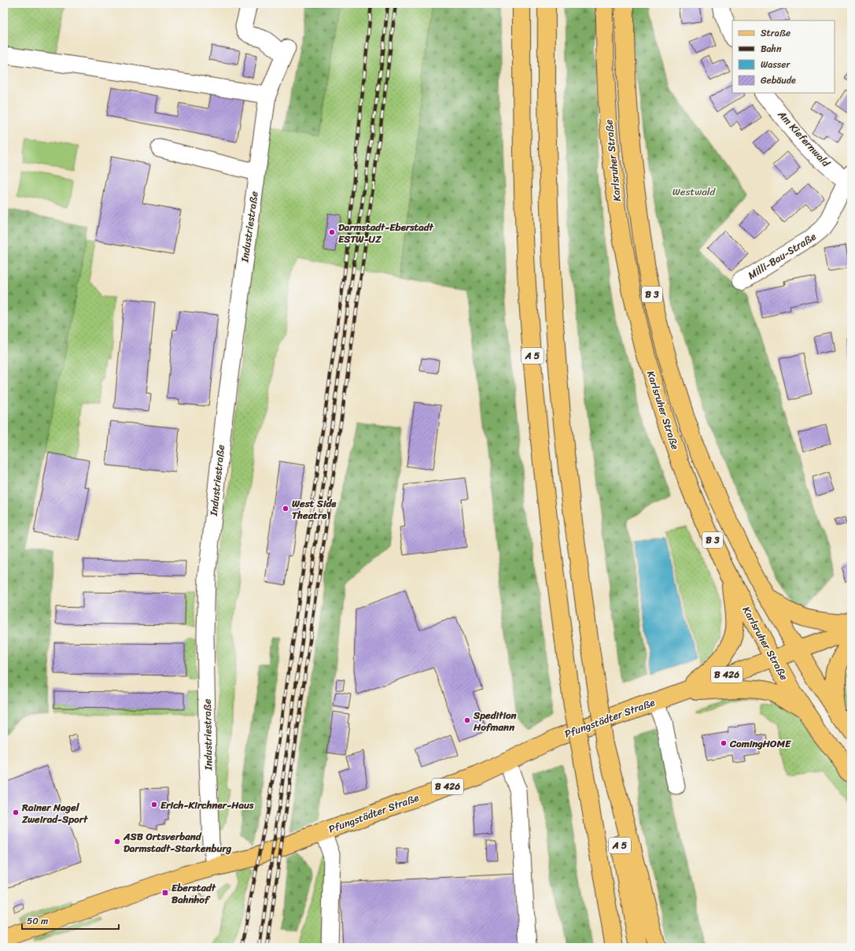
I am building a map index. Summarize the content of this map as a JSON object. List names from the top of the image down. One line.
{"streets":{"main road":["Karlsruher Straße","B 3","A 5","B 426","Pfungstädter Straße"],"street":["Am Kiefernwald","Industriestraße","Milli-Bau-Straße"]},"crossings":[["Am Kiefernwald","Milli-Bau-Straße"],["Karlsruher Straße","B 426"],["Karlsruher Straße","Pfungstädter Straße"],["Industriestraße","Pfungstädter Straße"],["B 426","Pfungstädter Straße"]],"parks":["Westwald"],"places":{"other":["Darmstadt-Eberstadt ESTW-UZ","West Side Theatre","Spedition Hofmann","ComingHOME","Erich-Kirchner-Haus","Rainer Nagel Zweirad-Sport","ASB Ortsverband Darmstadt-Starkenburg"],"transit":["Eberstadt Bahnhof"]},"legend":["Straße","Bahn","Wasser","Gebäude"],"scale_bar":"50 m"}
